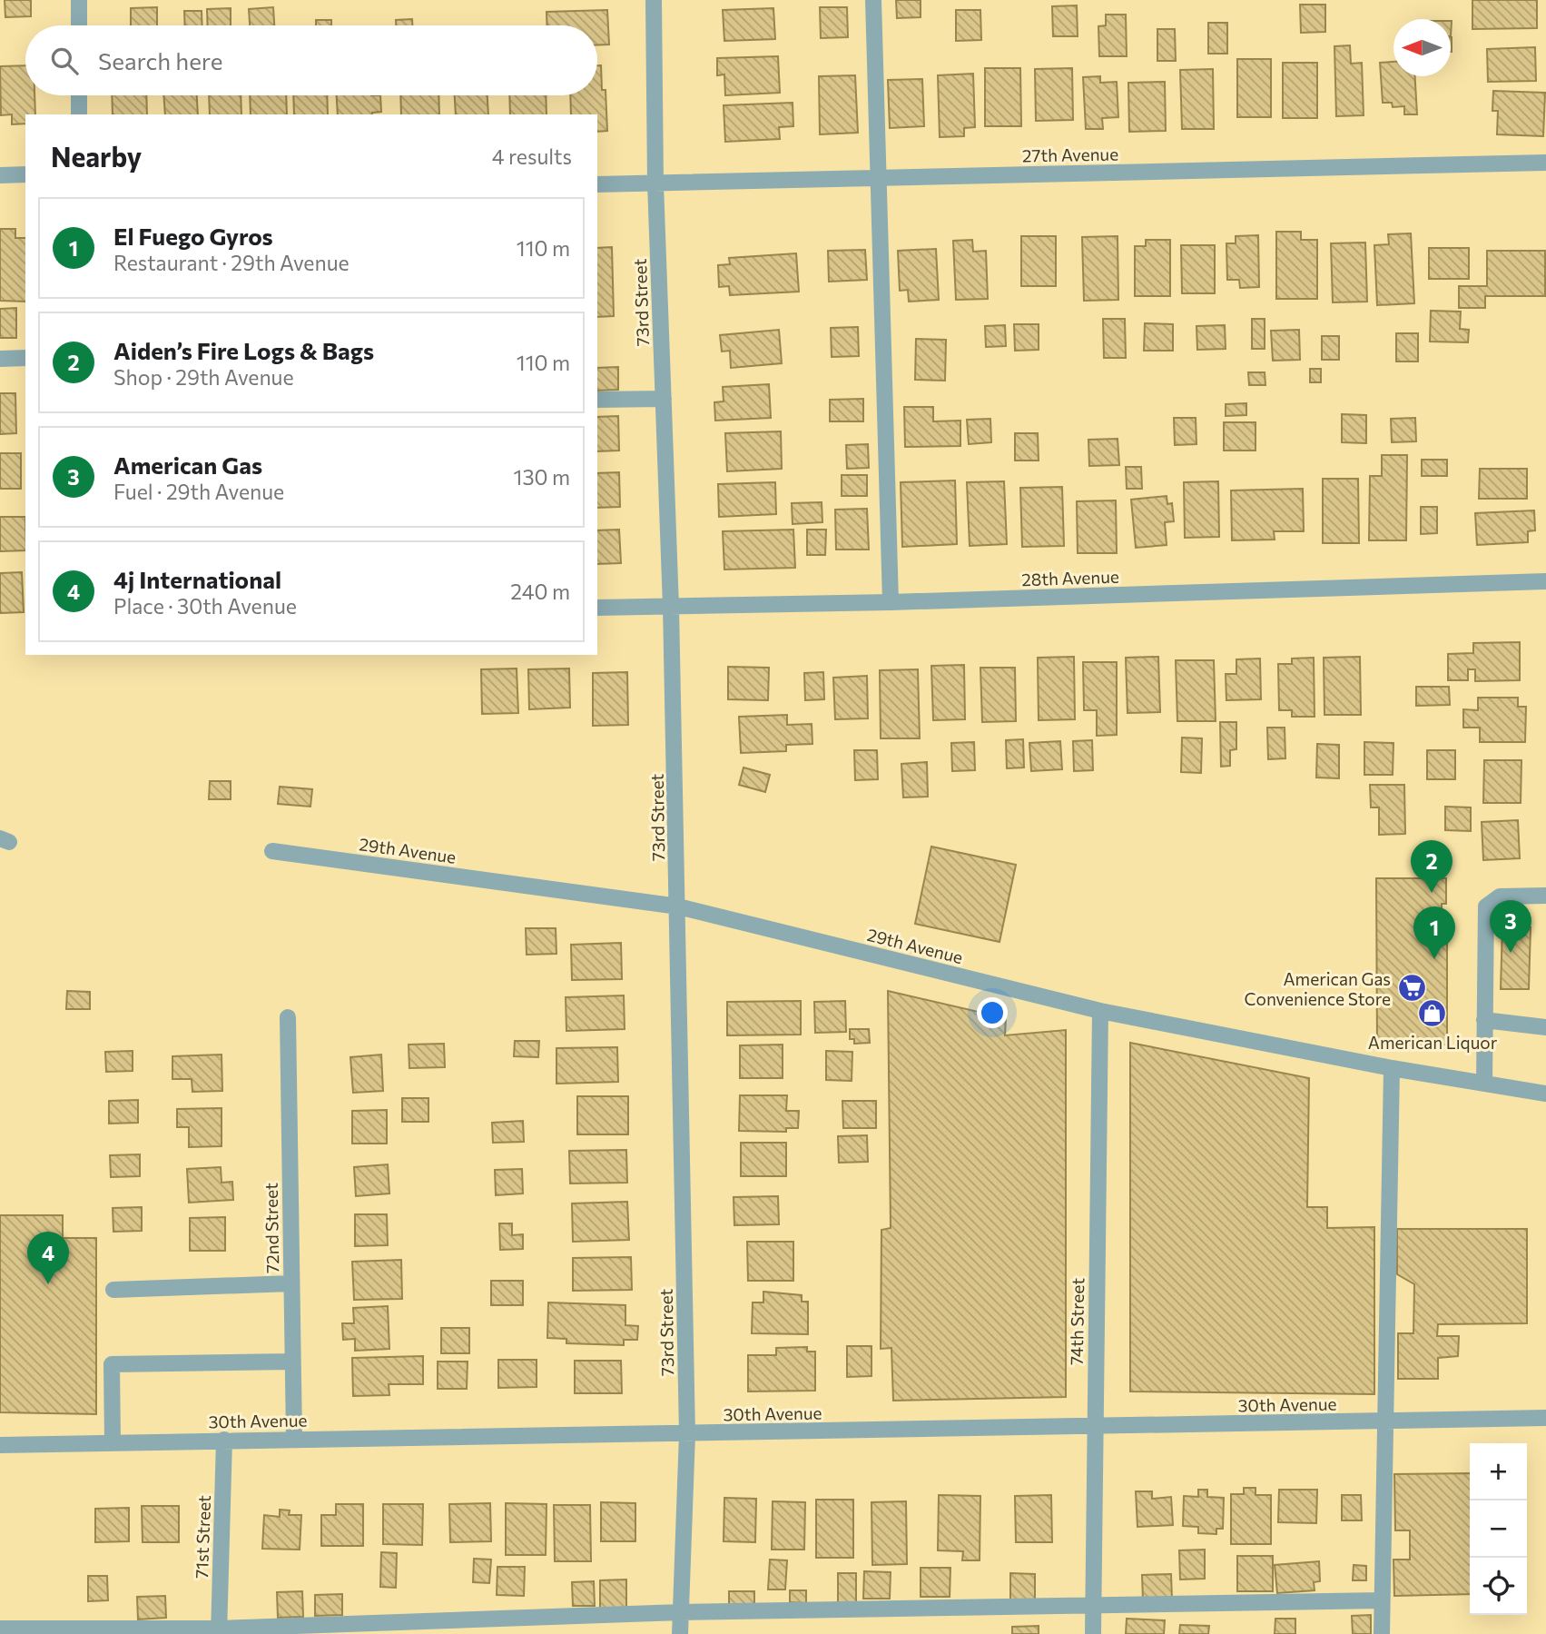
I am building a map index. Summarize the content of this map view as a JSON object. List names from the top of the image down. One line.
{"streets":{"street":["27th Avenue","73rd Street","28th Avenue","29th Avenue","72nd Street","74th Street","30th Avenue","71st Street"]},"crossings":[["27th Avenue","73rd Street"],["73rd Street","28th Avenue"],["73rd Street","29th Avenue"],["73rd Street","30th Avenue"],["29th Avenue","74th Street"],["72nd Street","30th Avenue"],["74th Street","30th Avenue"],["30th Avenue","71st Street"]],"places":{"supermarket":["American Gas Convenience Store"],"shop":["American Liquor"]},"north":"left","page":{"search":"Search here","heading":["Nearby","4 results"],"list":[{"mark":"1","name":"El Fuego Gyros","note":"Restaurant · 29th Avenue","value":"110 m"},{"mark":"2","name":"Aiden’s Fire Logs & Bags","note":"Shop · 29th Avenue","value":"110 m"},{"mark":"3","name":"American Gas","note":"Fuel · 29th Avenue","value":"130 m"},{"mark":"4","name":"4j International","note":"Place · 30th Avenue","value":"240 m"}],"pins":["2","3","1","4"],"map_buttons":["+","−"]}}
